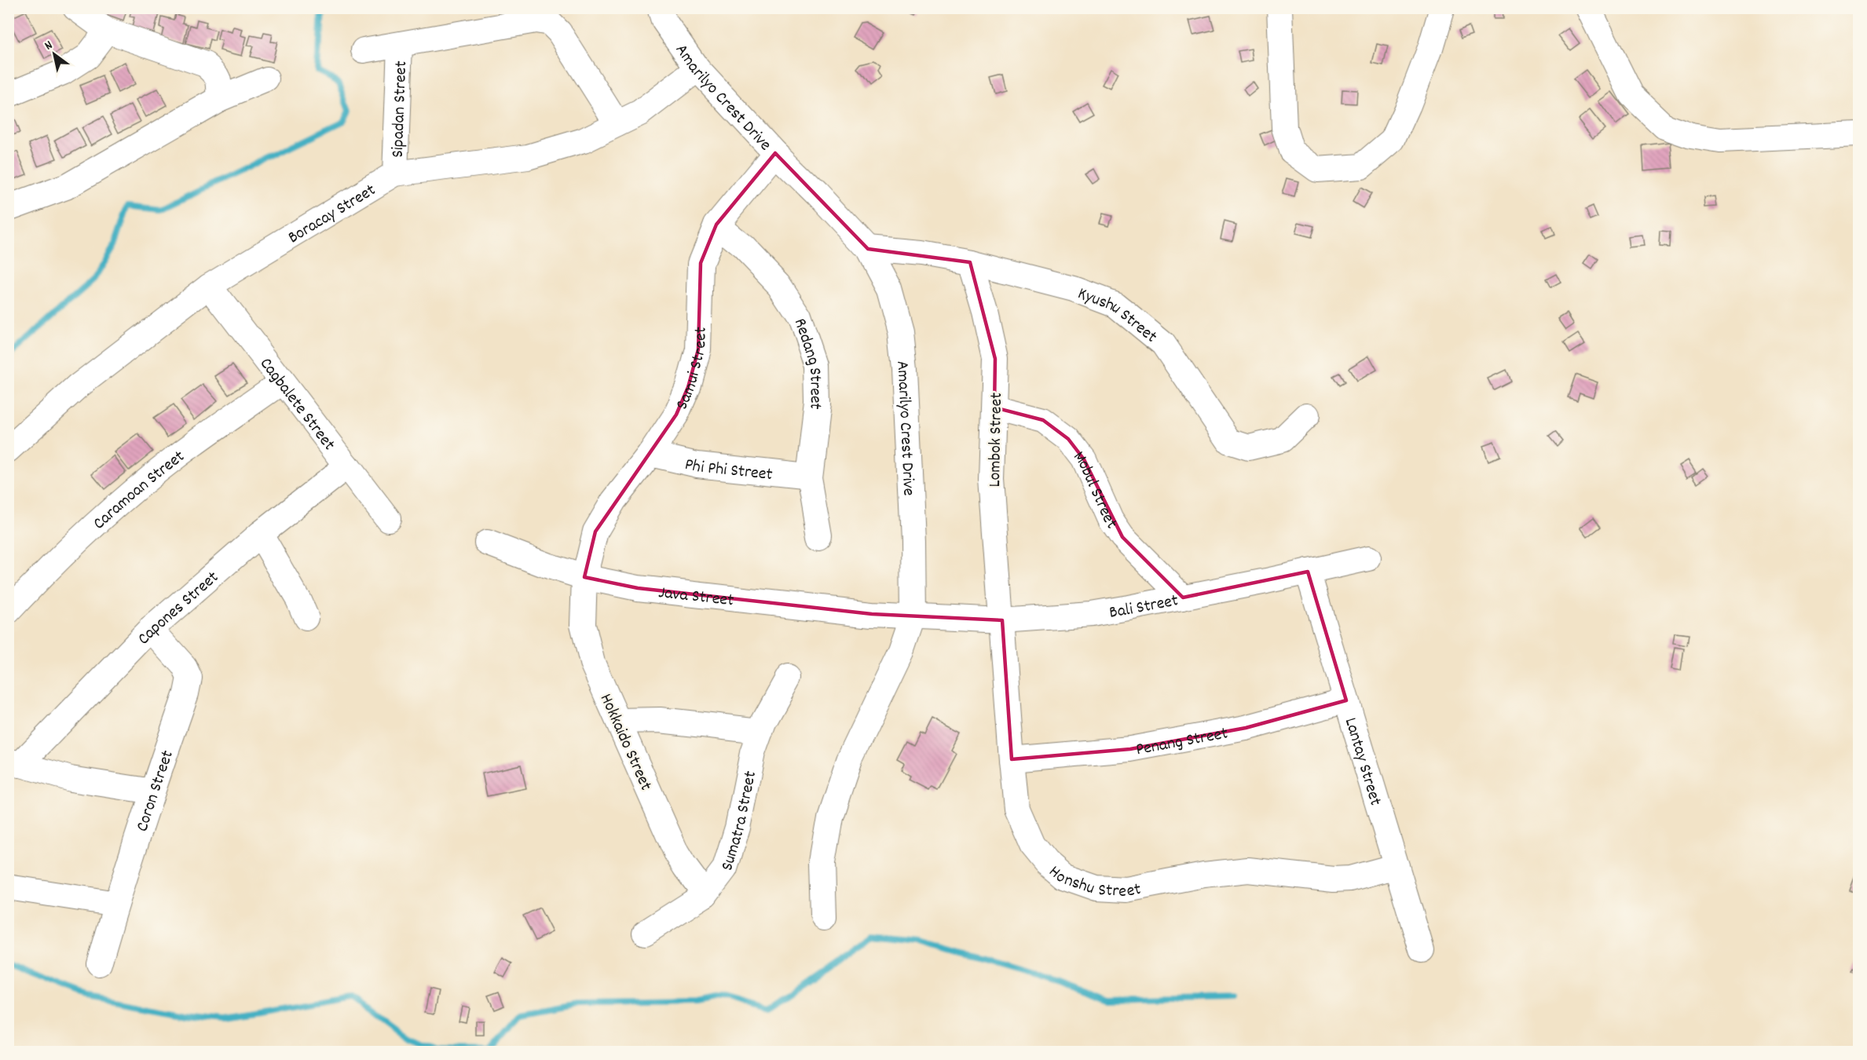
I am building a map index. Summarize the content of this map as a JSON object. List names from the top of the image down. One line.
{"streets":{"street":["Amarilyo Crest Drive","Sipadan Street","Boracay Street","Kyushu Street","Redang Street","Samui Street","Cagbalete Street","Lombok Street","Phi Phi Street","Caramoan Street","Mobul Street","Java Street","Bali Street","Capones Street","Penang Street","Hokkaido Street","Lantay Street","Coron Street","Sumatra Street","Honshu Street"]},"crossings":[["Amarilyo Crest Drive","Boracay Street"],["Amarilyo Crest Drive","Kyushu Street"],["Amarilyo Crest Drive","Samui Street"],["Amarilyo Crest Drive","Java Street"],["Amarilyo Crest Drive","Bali Street"],["Sipadan Street","Boracay Street"],["Boracay Street","Cagbalete Street"],["Kyushu Street","Lombok Street"],["Redang Street","Samui Street"],["Redang Street","Phi Phi Street"],["Samui Street","Phi Phi Street"],["Samui Street","Java Street"],["Samui Street","Hokkaido Street"],["Cagbalete Street","Caramoan Street"],["Cagbalete Street","Capones Street"],["Lombok Street","Mobul Street"],["Lombok Street","Bali Street"],["Lombok Street","Honshu Street"],["Mobul Street","Bali Street"],["Java Street","Bali Street"],["Java Street","Hokkaido Street"],["Bali Street","Lantay Street"],["Bali Street","Honshu Street"],["Capones Street","Coron Street"],["Penang Street","Lantay Street"],["Penang Street","Honshu Street"],["Hokkaido Street","Sumatra Street"],["Lantay Street","Honshu Street"]],"north":"top left"}
